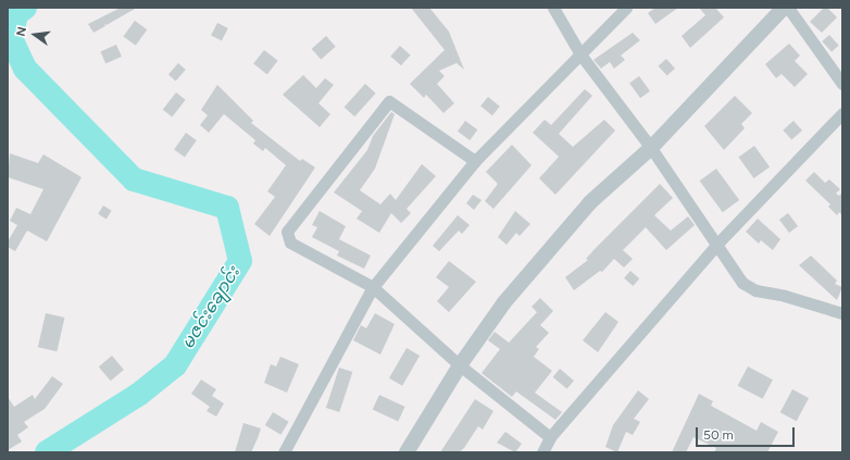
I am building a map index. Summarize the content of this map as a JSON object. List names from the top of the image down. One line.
{"water":["မဇင်းချောင်း"],"scale_bar":"50 m","north":"left"}
